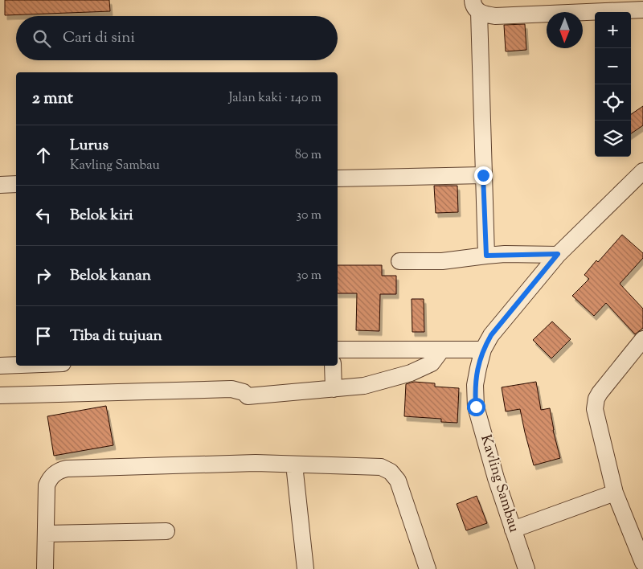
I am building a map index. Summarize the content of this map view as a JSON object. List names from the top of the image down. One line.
{"streets":{"street":["Kavling Sambau"]},"north":"bottom","page":{"map_buttons":["+","−"],"search":"Cari di sini","heading":["2 mnt","Jalan kaki · 140 m"],"list":[["Lurus","Kavling Sambau","80 m"],["Belok kiri","30 m"],["Belok kanan","30 m"],"Tiba di tujuan"]}}
